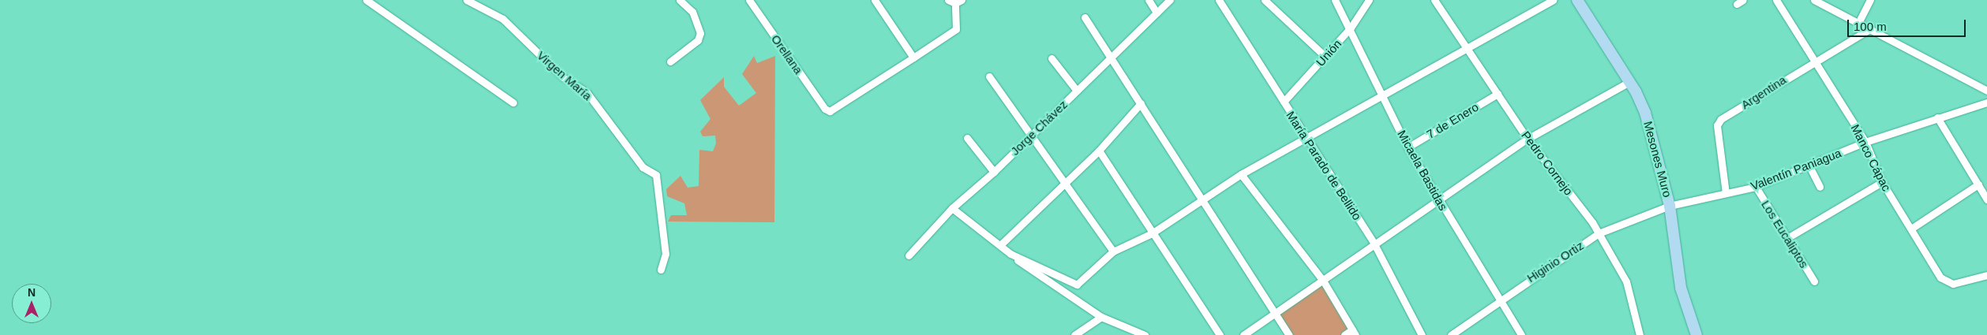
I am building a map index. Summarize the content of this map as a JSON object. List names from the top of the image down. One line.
{"streets":{"highway":["Mesones Muro"],"street":["Unión","Orellana","Virgen María","Argentina","7 de Enero","Jorge Chávez","Manco Cápac","Pedro Cornejo","María Parado de Bellido","Valentín Paniagua","Micaela Bastidas","Los Eucaliptos","Higinio Ortiz"]},"crossings":[["Unión","María Parado de Bellido"],["Unión","Micaela Bastidas"],["Argentina","Manco Cápac"],["Argentina","Valentín Paniagua"],["7 de Enero","Pedro Cornejo"],["7 de Enero","Micaela Bastidas"],["Manco Cápac","Valentín Paniagua"],["Mesones Muro","Valentín Paniagua"],["Mesones Muro","Higinio Ortiz"],["Pedro Cornejo","Higinio Ortiz"],["Valentín Paniagua","Los Eucaliptos"],["Valentín Paniagua","Higinio Ortiz"],["Micaela Bastidas","Higinio Ortiz"]],"scale_bar":"100 m","north":"top"}
